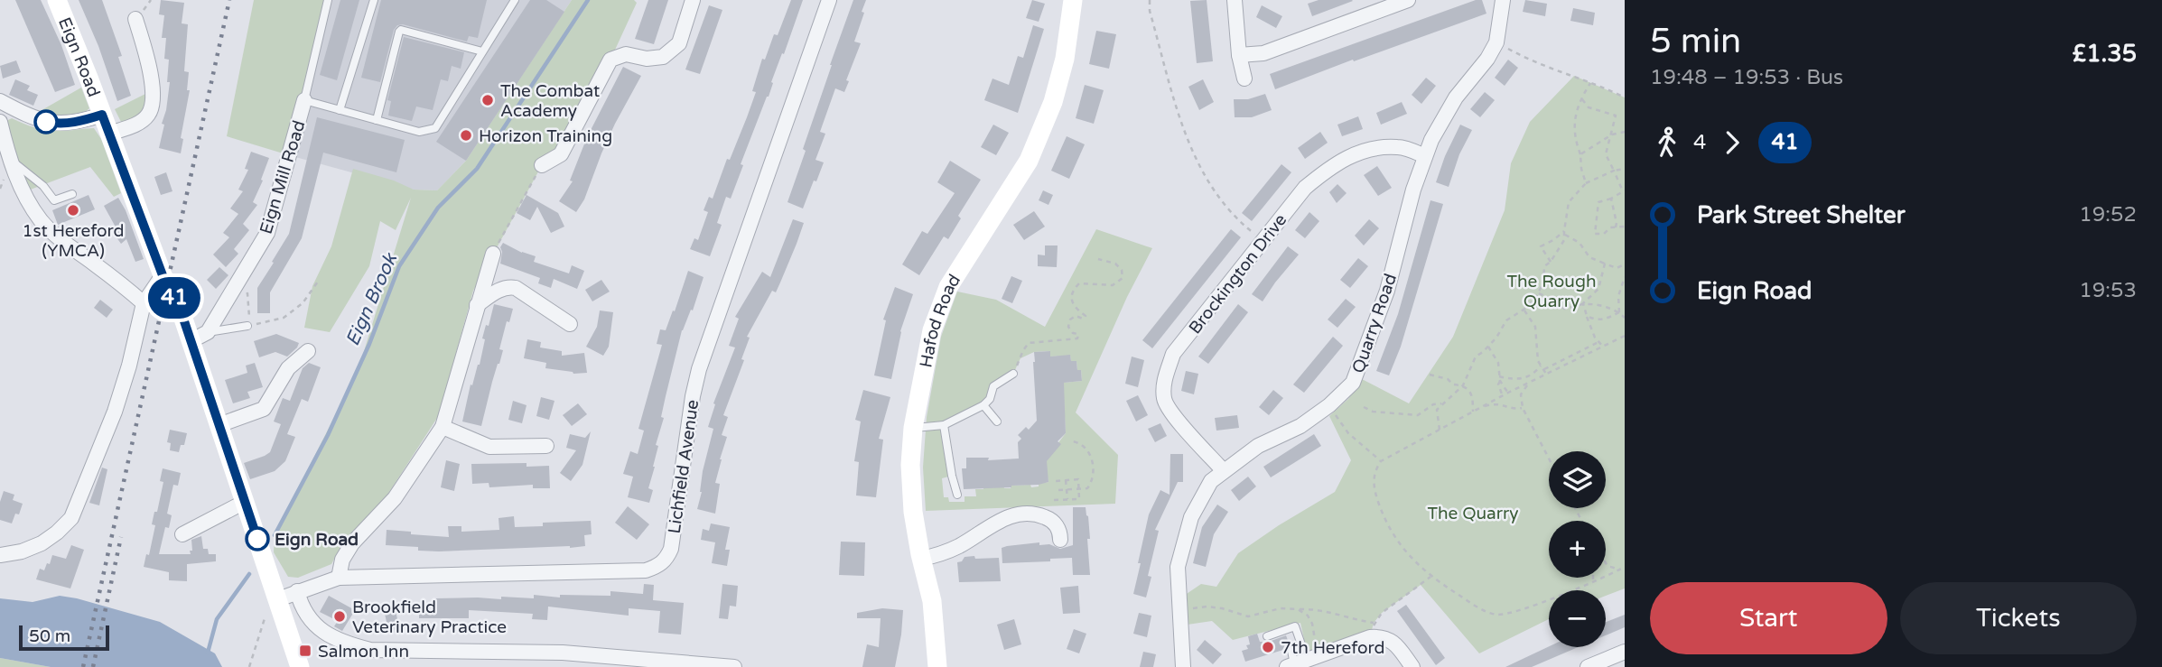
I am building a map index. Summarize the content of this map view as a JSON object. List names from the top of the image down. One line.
{"streets":{"main road":["Eign Road","Hafod Road"],"street":["Eign Mill Road","Brockington Drive","Quarry Road","Lichfield Avenue"]},"crossings":[["Eign Road","Lichfield Avenue"],["Brockington Drive","Quarry Road"]],"water":["Eign Brook"],"parks":["The Rough Quarry","The Quarry"],"places":{"other":["The Combat Academy","Horizon Training","1st Hereford (YMCA)","Eign Road","Brookfield Veterinary Practice","7th Hereford"],"transit":["Salmon Inn"]},"lines":["bus line 41"],"scale_bar":"50 m","page":{"on_map":"41","heading":["5 min","19:48 – 19:53 · Bus","£1.35"],"legs":["4","41"],"list":[{"name":"Park Street Shelter","value":"19:52"},{"name":"Eign Road","value":"19:53"}],"map_buttons":["+","−"],"buttons":["Start","Tickets"],"scale":"50 m"}}
